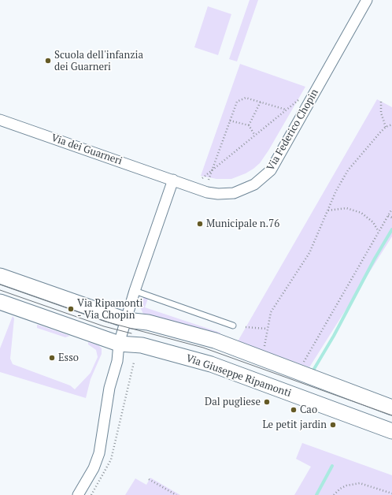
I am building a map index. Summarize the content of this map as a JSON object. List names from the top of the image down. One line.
{"streets":{"street":["Via Federico Chopin","Via dei Guarneri","Via Giuseppe Ripamonti"]},"crossings":[["Via Federico Chopin","Via dei Guarneri"]],"places":["Scuola dell'infanzia dei Guarneri","Municipale n.76","Via Ripamonti - Via Chopin","Esso","Dal pugliese","Cao","Le petit jardin"]}
